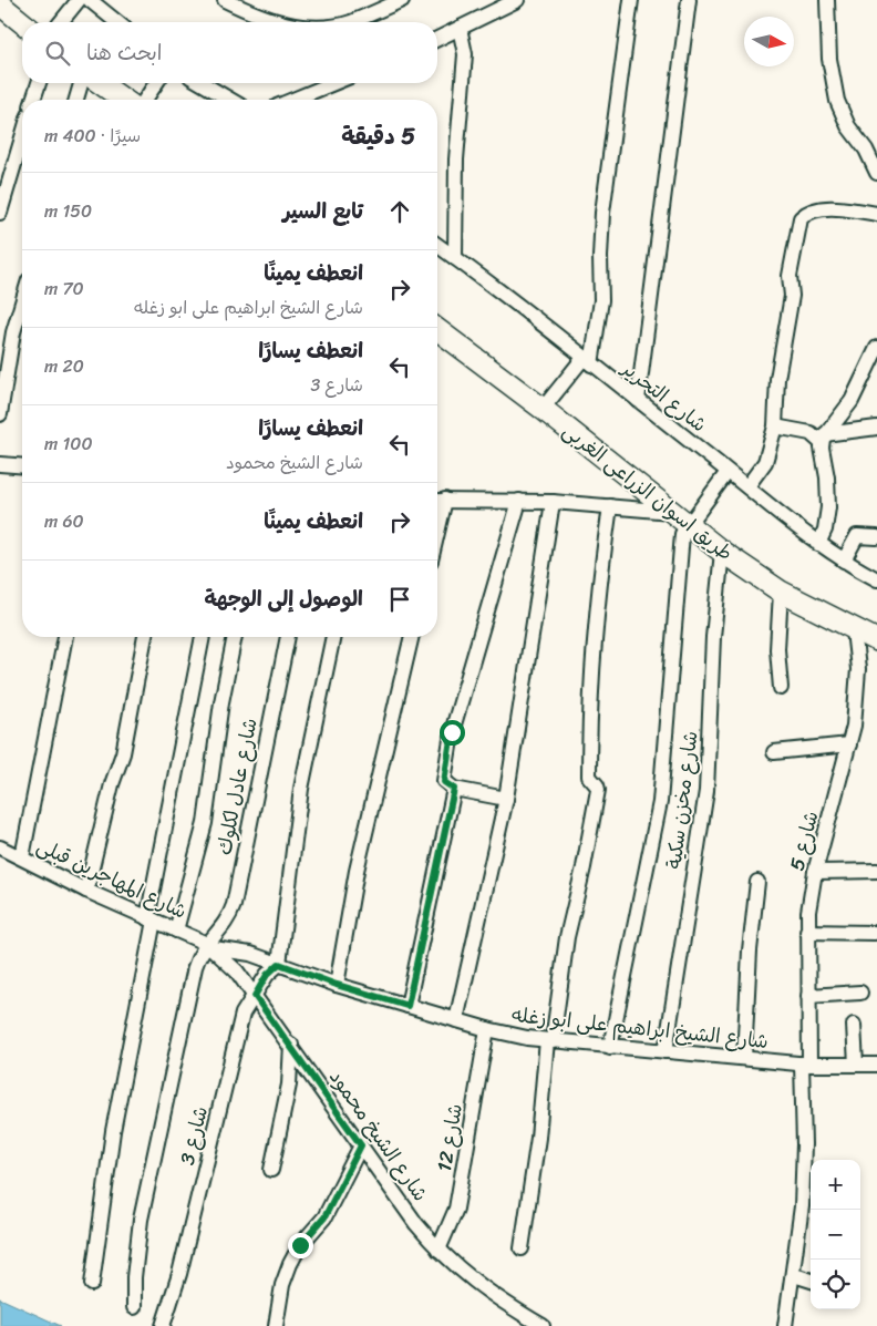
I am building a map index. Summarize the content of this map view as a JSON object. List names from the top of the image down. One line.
{"streets":{"main road":["طريق اسوان الزراعى الغربى"],"street":["شارع التحرير","شارع عادل لكلوك","شارع مخزن سكية","شارع 5","شارع المهاجرين قبلى","شارع الشيخ ابراهيم على ابو زغله","شارع 3","شارع الشيخ محمود","شارع 12"]},"crossings":[["طريق اسوان الزراعى الغربى","شارع مخزن سكية"],["طريق اسوان الزراعى الغربى","شارع 5"],["شارع عادل لكلوك","شارع المهاجرين قبلى"],["شارع عادل لكلوك","شارع الشيخ ابراهيم على ابو زغله"],["شارع عادل لكلوك","شارع الشيخ محمود"],["شارع مخزن سكية","شارع الشيخ ابراهيم على ابو زغله"],["شارع 5","شارع الشيخ ابراهيم على ابو زغله"],["شارع المهاجرين قبلى","شارع الشيخ ابراهيم على ابو زغله"],["شارع المهاجرين قبلى","شارع الشيخ محمود"],["شارع الشيخ ابراهيم على ابو زغله","شارع 3"],["شارع الشيخ ابراهيم على ابو زغله","شارع الشيخ محمود"],["شارع الشيخ ابراهيم على ابو زغله","شارع 12"],["شارع 3","شارع الشيخ محمود"],["شارع الشيخ محمود","شارع 12"]],"north":"right","page":{"search":"ابحث هنا","heading":["5 دقيقة","سيرًا · 400 m"],"list":[["تابع السير","150 m"],["انعطف يمينًا","شارع الشيخ ابراهيم على ابو زغله","70 m"],["انعطف يسارًا","شارع 3","20 m"],["انعطف يسارًا","شارع الشيخ محمود","100 m"],["انعطف يمينًا","60 m"],"الوصول إلى الوجهة"],"map_buttons":["+","−"]}}
